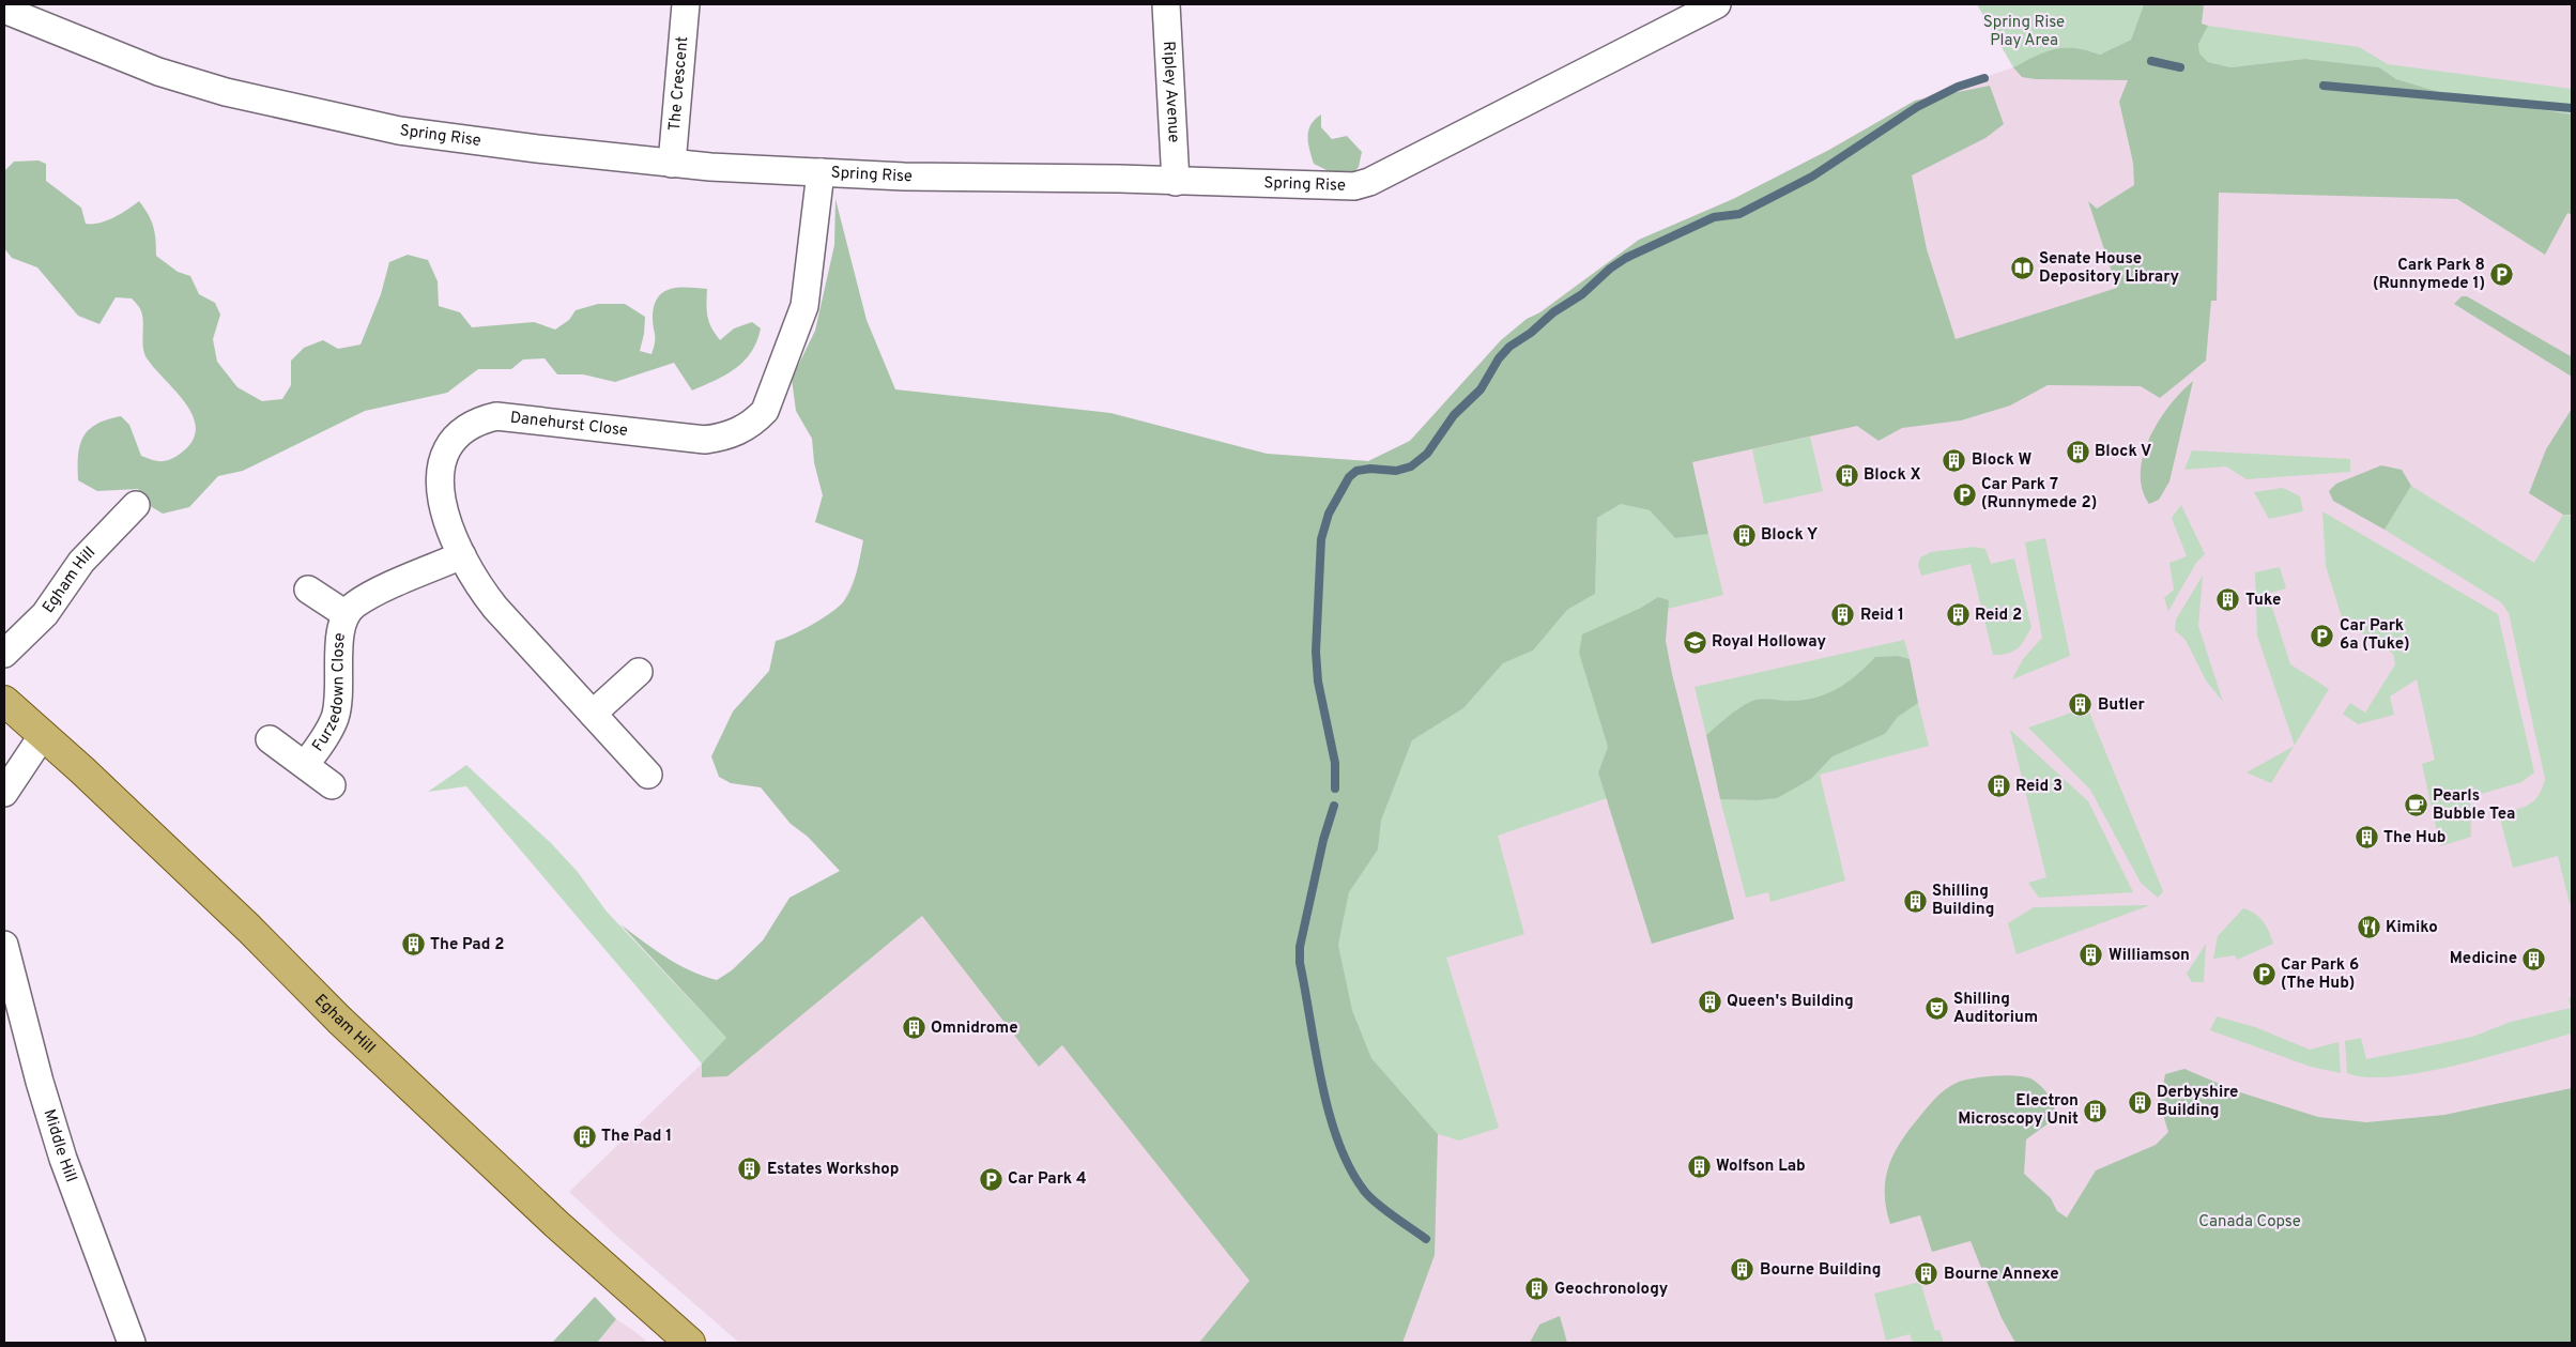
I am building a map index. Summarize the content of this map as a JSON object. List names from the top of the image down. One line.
{"streets":{"main road":["Egham Hill"],"street":["The Crescent","Ripley Avenue","Spring Rise","Danehurst Close","Furzedown Close","Middle Hill"]},"crossings":[["The Crescent","Spring Rise"],["Ripley Avenue","Spring Rise"],["Spring Rise","Danehurst Close"],["Danehurst Close","Furzedown Close"]],"parks":["Spring Rise Play Area","Canada Copse"],"places":{"library":["Senate House Depository Library"],"parking":["Cark Park 8 (Runnymede 1)","Car Park 7 (Runnymede 2)","Car Park 6a (Tuke)","Car Park 6 (The Hub)","Car Park 4"],"building":["Block V","Block W","Block X","Block Y","Tuke","Reid 1","Reid 2","Butler","Reid 3","The Hub","Shilling Building","The Pad 2","Williamson","Medicine","Queen's Building","Omnidrome","Derbyshire Building","Electron Microscopy Unit","The Pad 1","Wolfson Lab","Estates Workshop","Bourne Building","Bourne Annexe","Geochronology"],"school or university":["Royal Holloway"],"cafe":["Pearls Bubble Tea"],"restaurant":["Kimiko"],"theatre":["Shilling Auditorium"]}}
